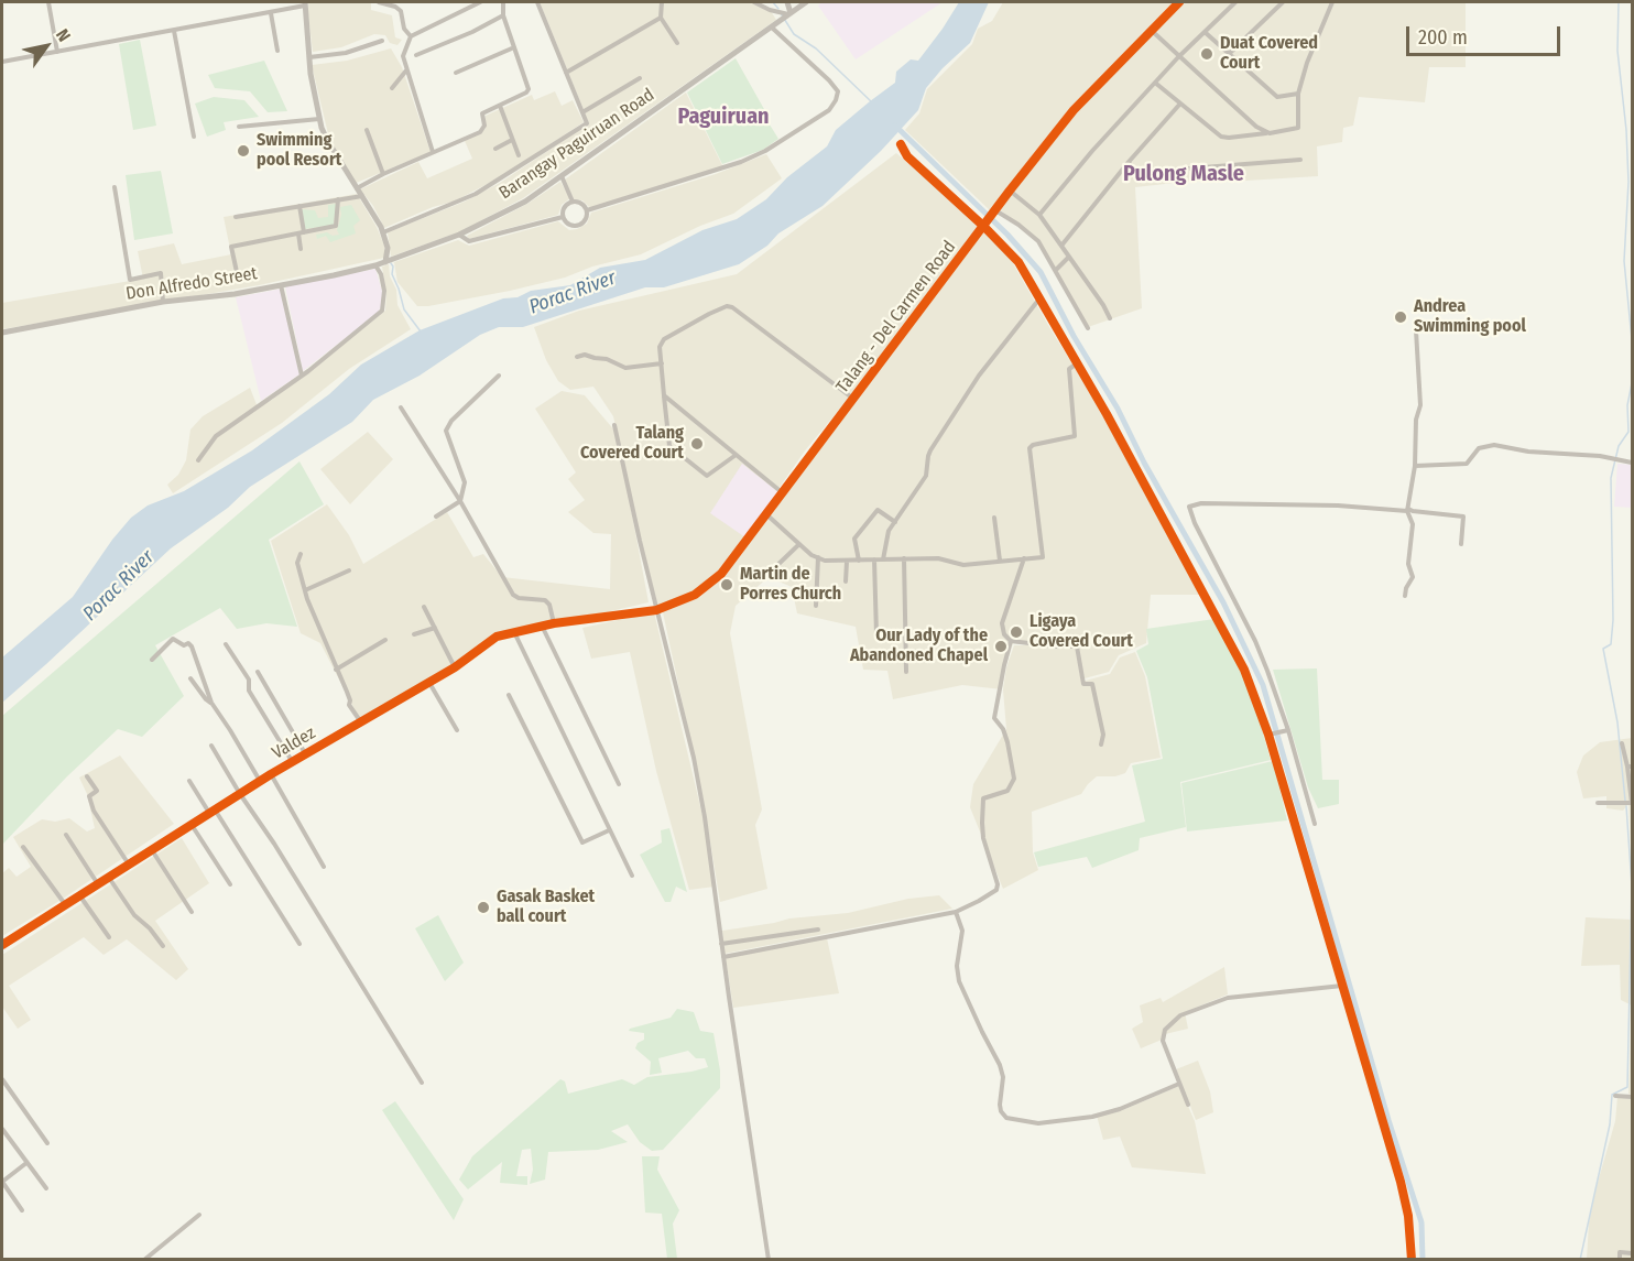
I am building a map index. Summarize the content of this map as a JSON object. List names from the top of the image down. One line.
{"streets":{"street":["Barangay Paguiruan Road","Don Alfredo Street","Talang - Del Carmen Road","Valdez"]},"crossings":[["Barangay Paguiruan Road","Don Alfredo Street"],["Talang - Del Carmen Road","Valdez"]],"districts":["Paguiruan","Pulong Masle"],"water":["Porac River"],"places":["Duat Covered Court","Swimming pool Resort","Andrea Swimming pool","Talang Covered Court","Martin de Porres Church","Ligaya Covered Court","Our Lady of the Abandoned Chapel","Gasak Basket ball court"],"scale_bar":"200 m","north":"top right"}
